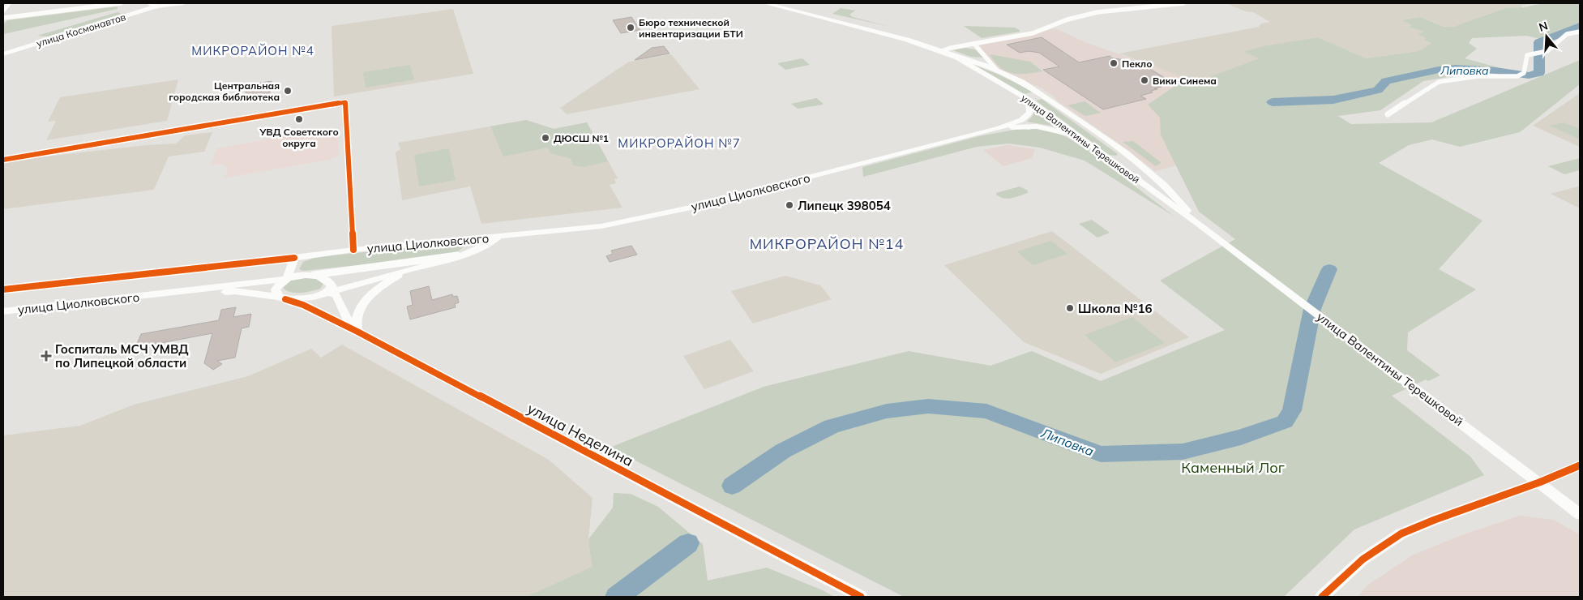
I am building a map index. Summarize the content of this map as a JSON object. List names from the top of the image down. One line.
{"streets":{"main road":["улица Космонавтов","улица Валентины Терешковой","улица Циолковского","улица Неделина"]},"crossings":[["улица Циолковского","улица Неделина"]],"districts":["МИКРОРАЙОН №4","МИКРОРАЙОН №7","МИКРОРАЙОН №14"],"water":["Липовка"],"parks":["Каменный Лог"],"places":{"other":["Бюро технической инвентаризации БТИ","Пекло","Вики Синема","Центральная городская библиотека","УВД Советского округа","ДЮСШ №1","Липецк 398054","Школа №16"],"health":["Госпиталь МСЧ УМВД по Липецкой области"]},"north":"top"}
